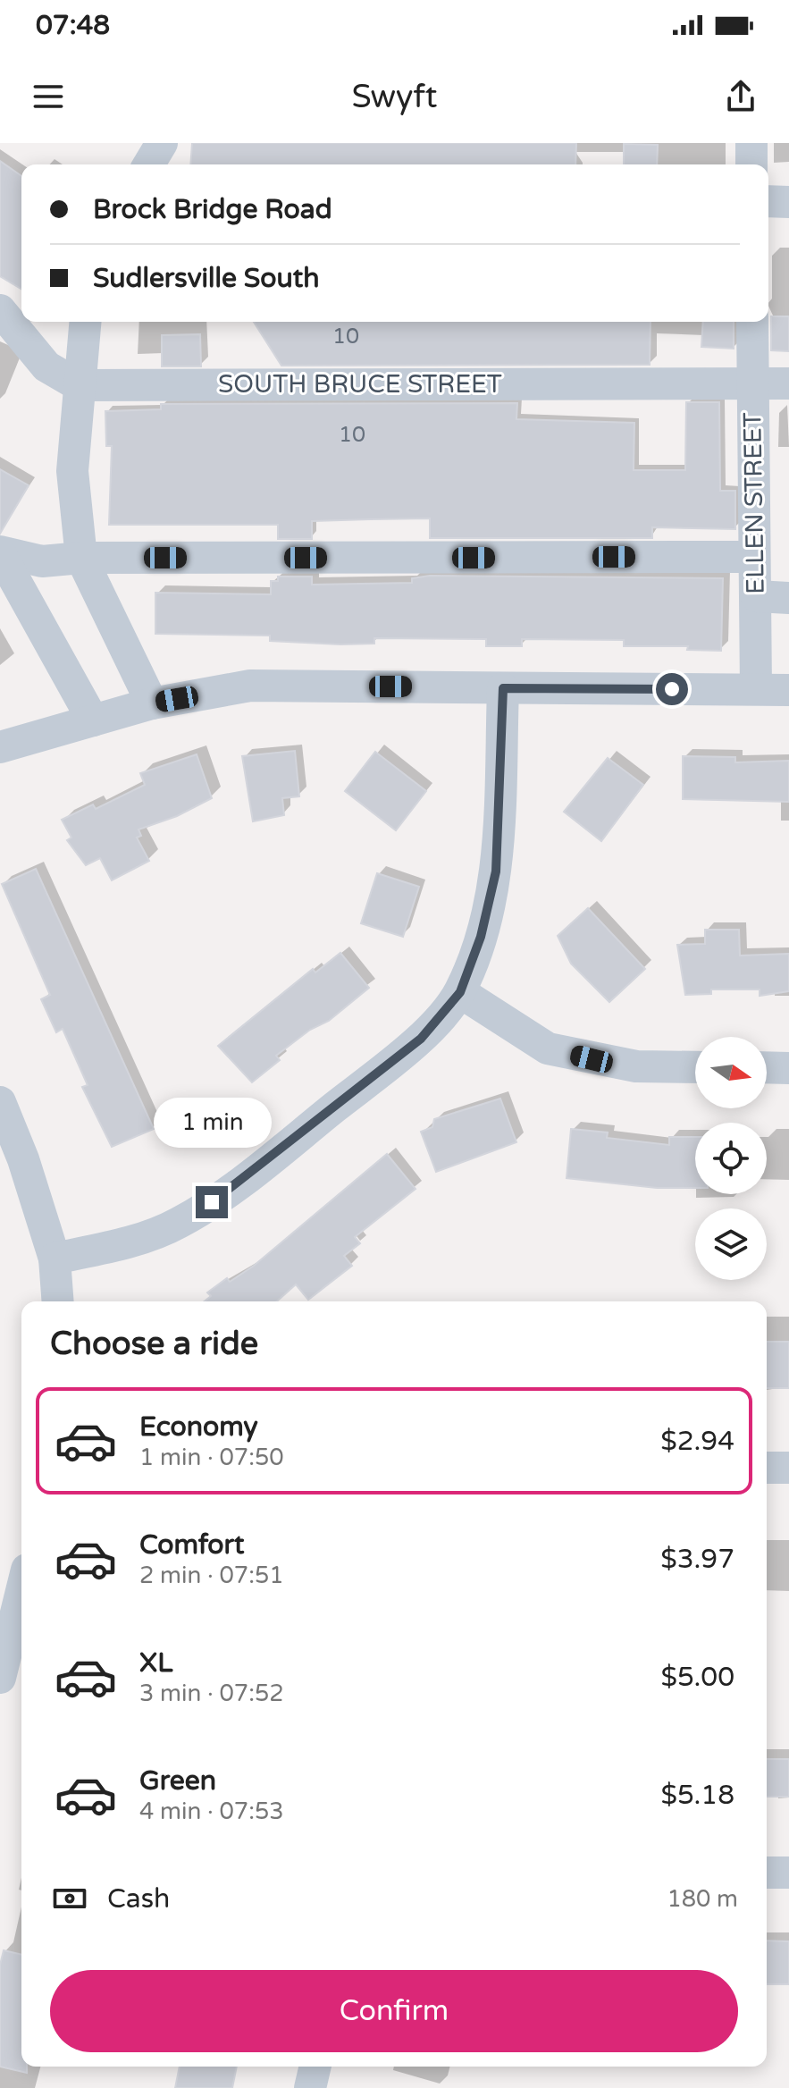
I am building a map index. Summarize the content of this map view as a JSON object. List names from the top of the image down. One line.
{"streets":{"street":["SOUTH BRUCE STREET","ELLEN STREET"]},"crossings":[["SOUTH BRUCE STREET","ELLEN STREET"]],"house_numbers":["10","10"],"north":"right","page":{"status":"07:48","header":"Swyft","banner":["Brock Bridge Road","Sudlersville South"],"bubble":"1 min","heading":"Choose a ride","list":[{"name":"Economy","note":"1 min · 07:50","value":"$2.94"},{"name":"Comfort","note":"2 min · 07:51","value":"$3.97"},{"name":"XL","note":"3 min · 07:52","value":"$5.00"},{"name":"Green","note":"4 min · 07:53","value":"$5.18"}],"pay":["Cash","180 m"],"buttons":"Confirm"}}
